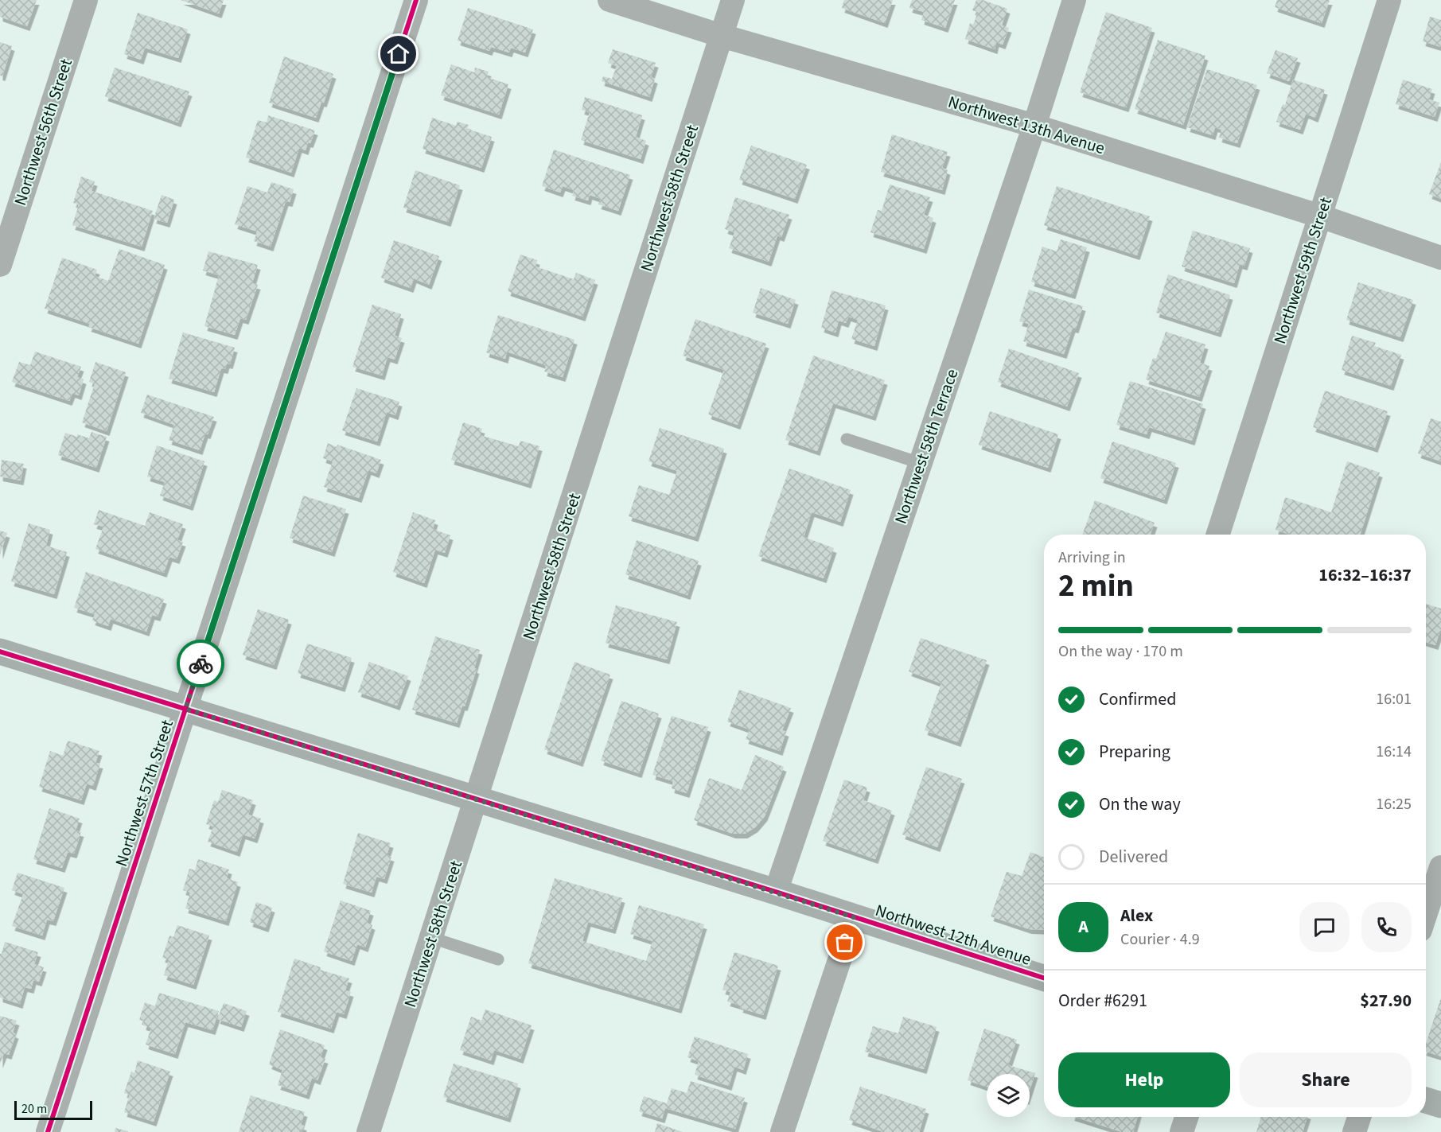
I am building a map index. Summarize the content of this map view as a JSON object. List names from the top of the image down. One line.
{"streets":{"main road":["Northwest 12th Avenue"],"street":["Northwest 13th Avenue","Northwest 56th Street","Northwest 58th Street","Northwest 59th Street","Northwest 58th Terrace","Northwest 57th Street"]},"crossings":[["Northwest 13th Avenue","Northwest 58th Street"],["Northwest 13th Avenue","Northwest 59th Street"],["Northwest 13th Avenue","Northwest 58th Terrace"],["Northwest 58th Street","Northwest 12th Avenue"],["Northwest 58th Terrace","Northwest 12th Avenue"],["Northwest 57th Street","Northwest 12th Avenue"]],"scale_bar":"20 m","page":{"heading":["2 min","Arriving in","16:32–16:37"],"panel":["Alex","Courier · 4.9","Order #6291","$27.90"],"bar":"On the way · 170 m","list":[["Confirmed","16:01"],["Preparing","16:14"],["On the way","16:25"],"Delivered"],"round":"A","buttons":["Help","Share"],"scale":"20 m"}}
